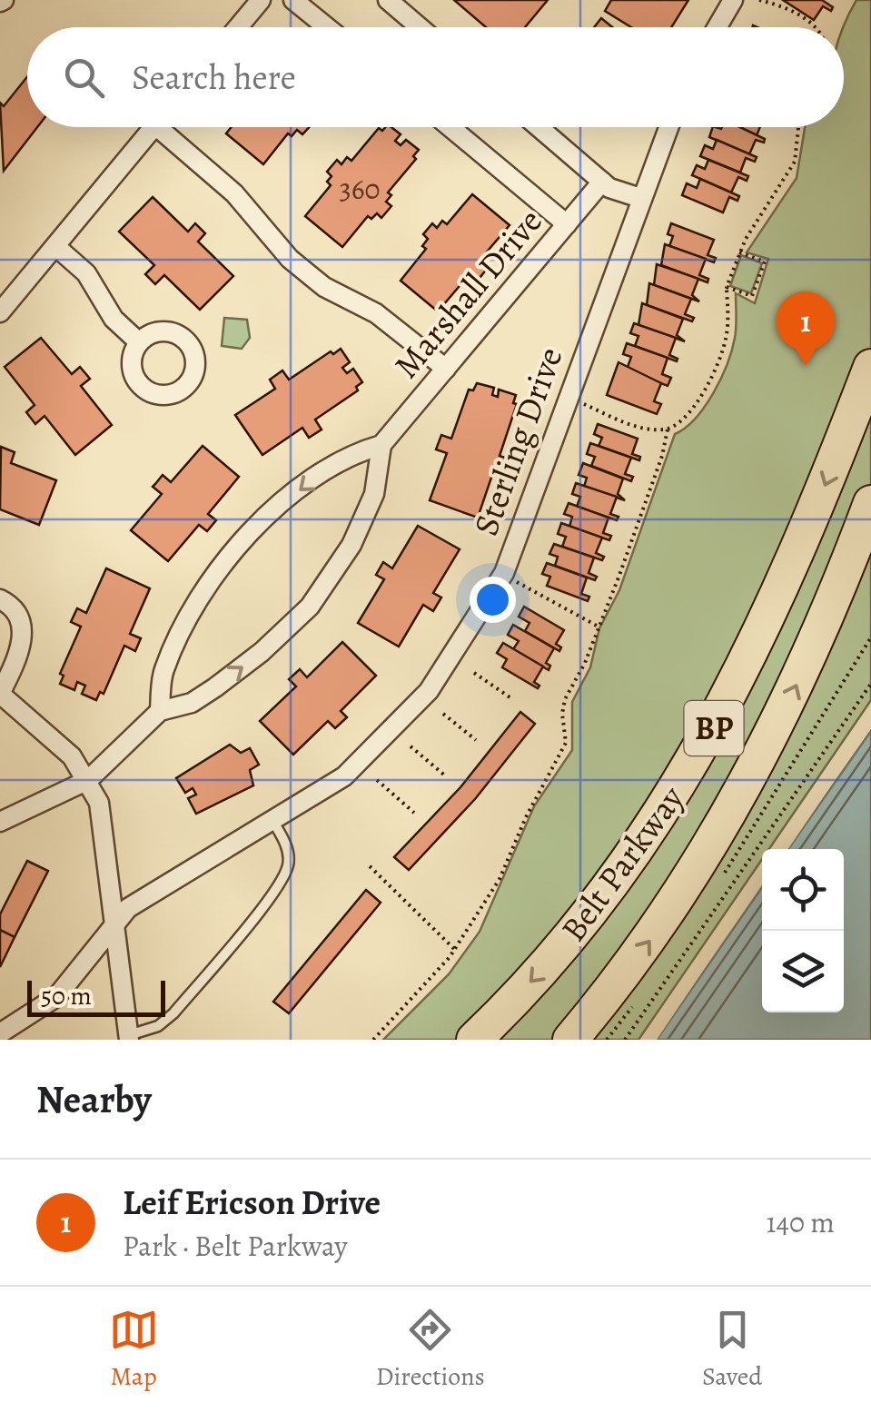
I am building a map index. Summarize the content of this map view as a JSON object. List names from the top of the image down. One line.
{"streets":{"highway":["BP","Belt Parkway"],"street":["Marshall Drive","Sterling Drive"]},"house_numbers":["360"],"scale_bar":"50 m","page":{"search":"Search here","pins":"1","scale":"50 m","heading":"Nearby","list":[{"mark":"1","name":"Leif Ericson Drive","note":"Park · Belt Parkway","value":"140 m"}],"nav":["Map","Directions","Saved"]}}
